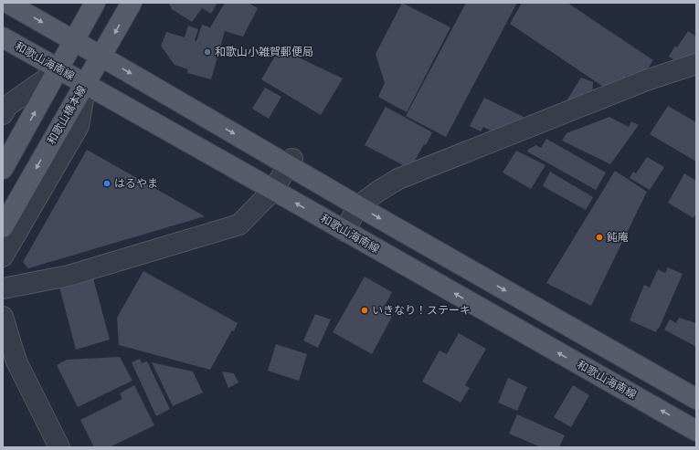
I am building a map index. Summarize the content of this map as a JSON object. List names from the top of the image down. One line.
{"streets":{"main road":["和歌山海南線","和歌山橋本線"]},"crossings":[["和歌山海南線","和歌山橋本線"]],"places":["和歌山小雑賀郵便局","はるやま","鈍庵","いきなり！ステーキ"]}
